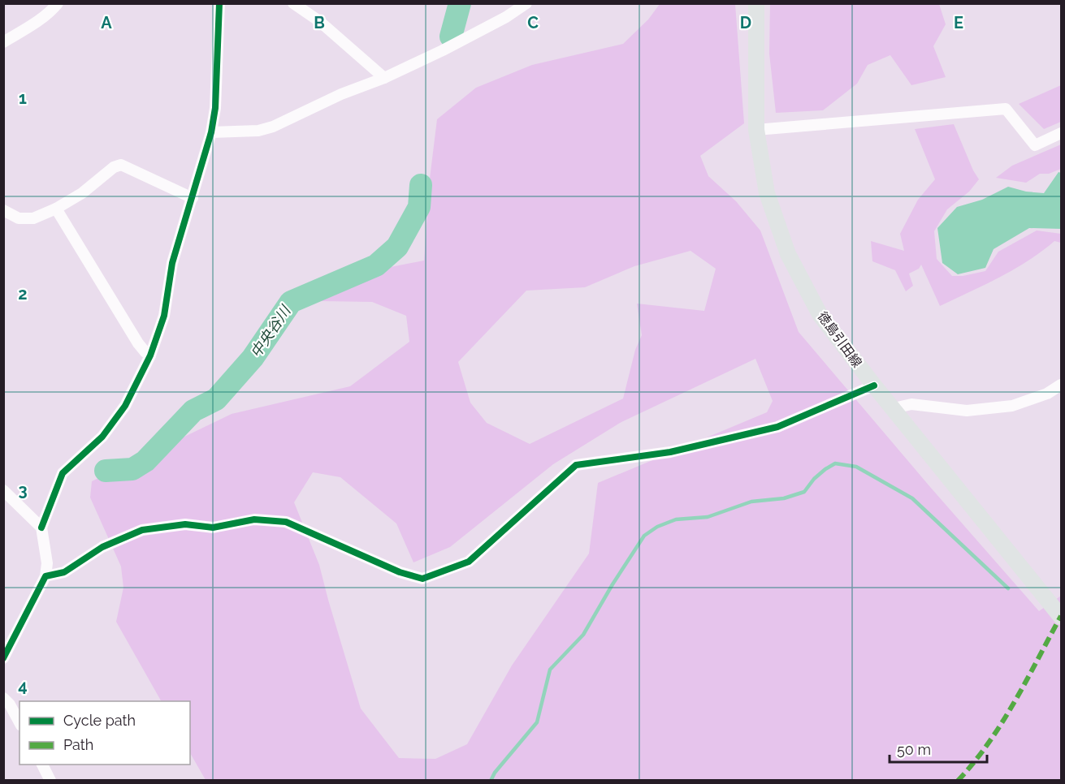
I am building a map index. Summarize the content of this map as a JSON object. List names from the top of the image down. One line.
{"streets":{"main road":["徳島引田線"]},"water":["中央谷川"],"legend":["Cycle path","Path"],"scale_bar":"50 m","grid":{"columns":["A","B","C","D","E"],"rows":["1","2","3","4"]}}
